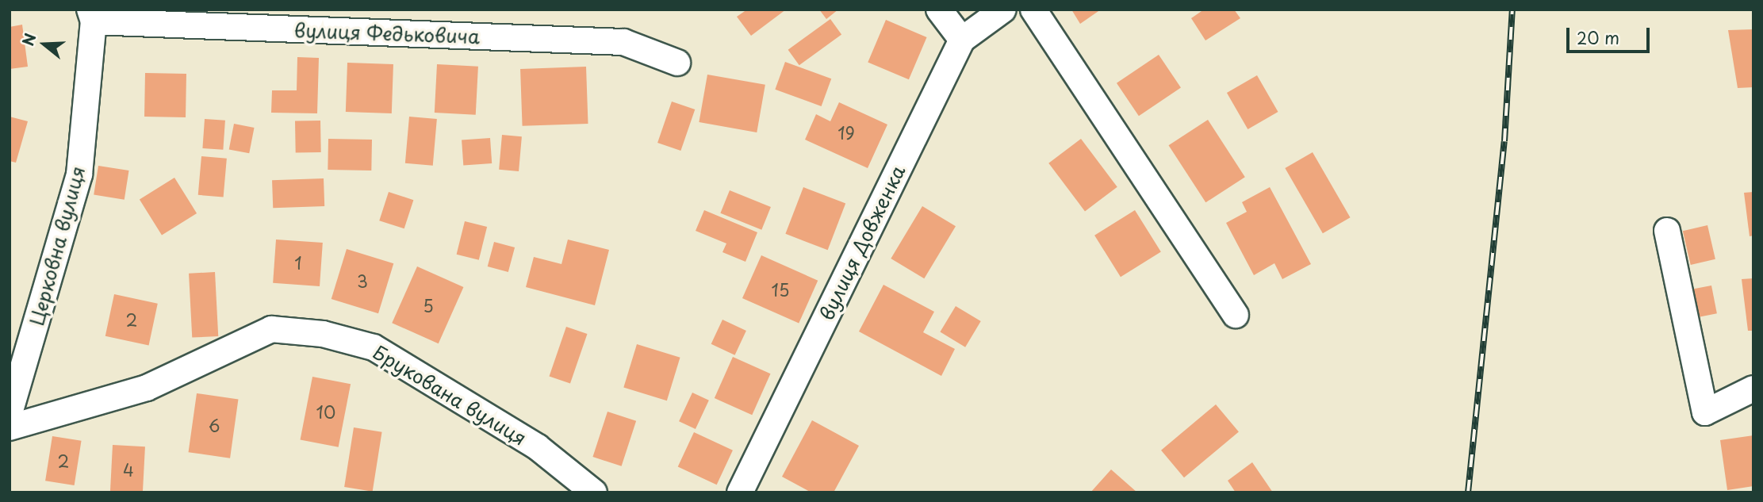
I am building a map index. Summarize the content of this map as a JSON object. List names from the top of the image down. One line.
{"streets":{"street":["вулиця Федьковича","вулиця Довженка","Церковна вулиця","Брукована вулиця"]},"crossings":[["вулиця Федьковича","Церковна вулиця"]],"house_numbers":["19","1","3","15","5","2","10","6","2","4"],"scale_bar":"20 m","north":"left"}
